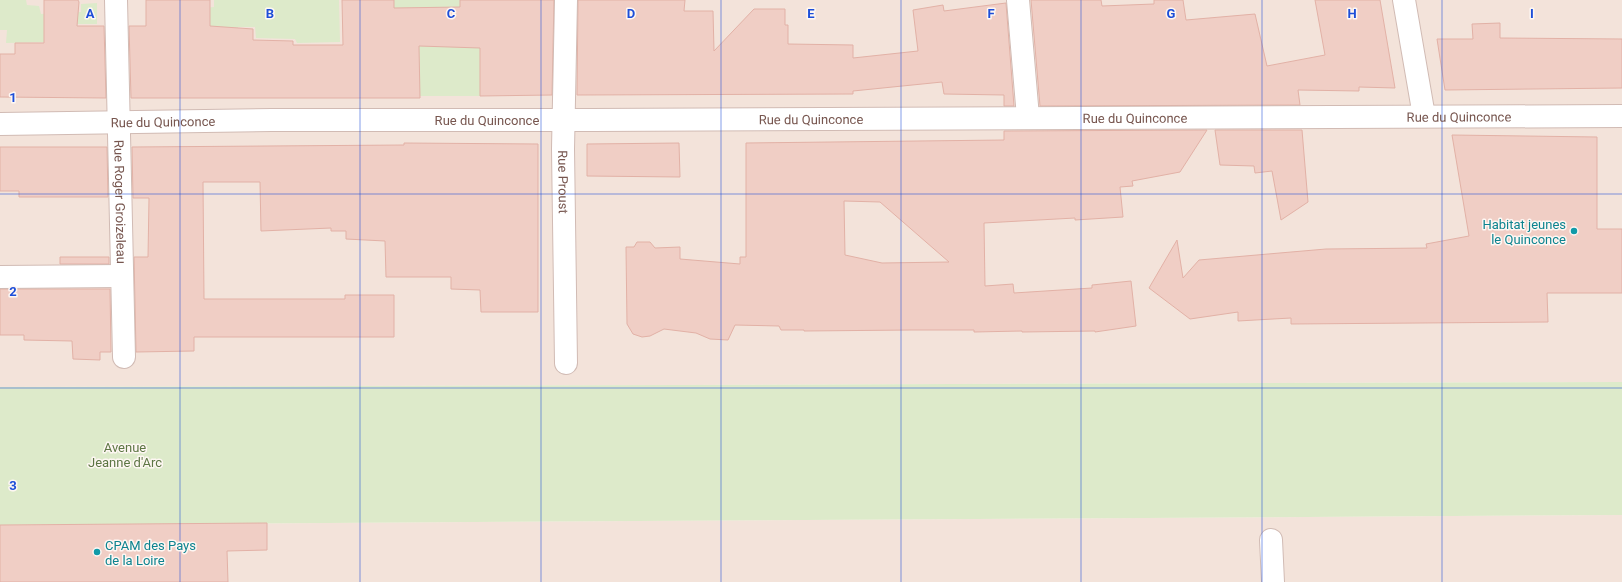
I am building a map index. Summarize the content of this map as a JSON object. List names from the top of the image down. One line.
{"streets":{"street":["Rue du Quinconce","Rue Proust","Rue Roger Groizeleau"]},"crossings":[["Rue du Quinconce","Rue Proust"],["Rue du Quinconce","Rue Roger Groizeleau"]],"parks":["Avenue Jeanne d'Arc"],"places":["Habitat jeunes le Quinconce","CPAM des Pays de la Loire"],"grid":{"columns":["A","B","C","D","E","F","G","H","I"],"rows":["1","2","3"]}}
